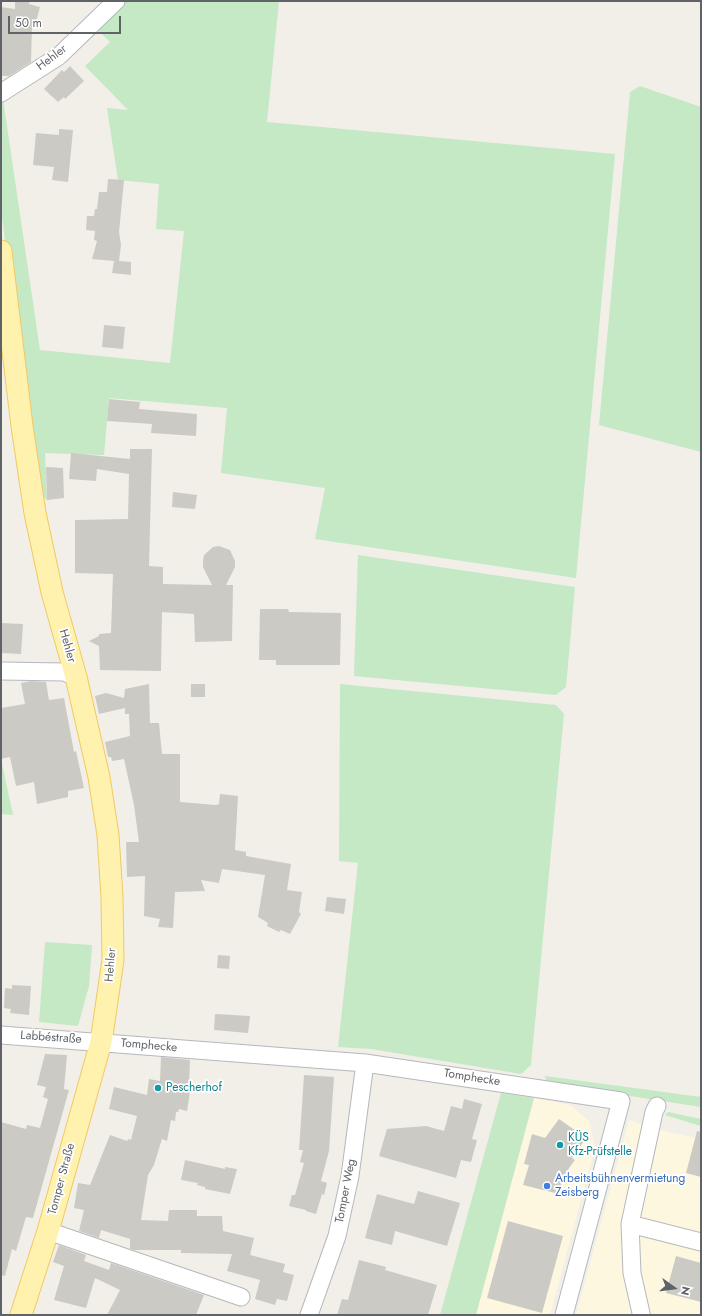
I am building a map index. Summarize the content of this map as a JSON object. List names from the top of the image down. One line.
{"streets":{"main road":["Hehler","Tomper Straße"],"street":["Labbéstraße","Tomphecke","Tomper Weg"]},"crossings":[["Hehler","Labbéstraße"],["Hehler","Tomphecke"],["Hehler","Tomper Straße"],["Labbéstraße","Tomphecke"],["Labbéstraße","Tomper Straße"],["Tomphecke","Tomper Straße"],["Tomphecke","Tomper Weg"]],"places":["Pescherhof","KÜS Kfz-Prüfstelle","Arbeitsbühnenvermietung Zeisberg"],"scale_bar":"50 m","north":"right"}
